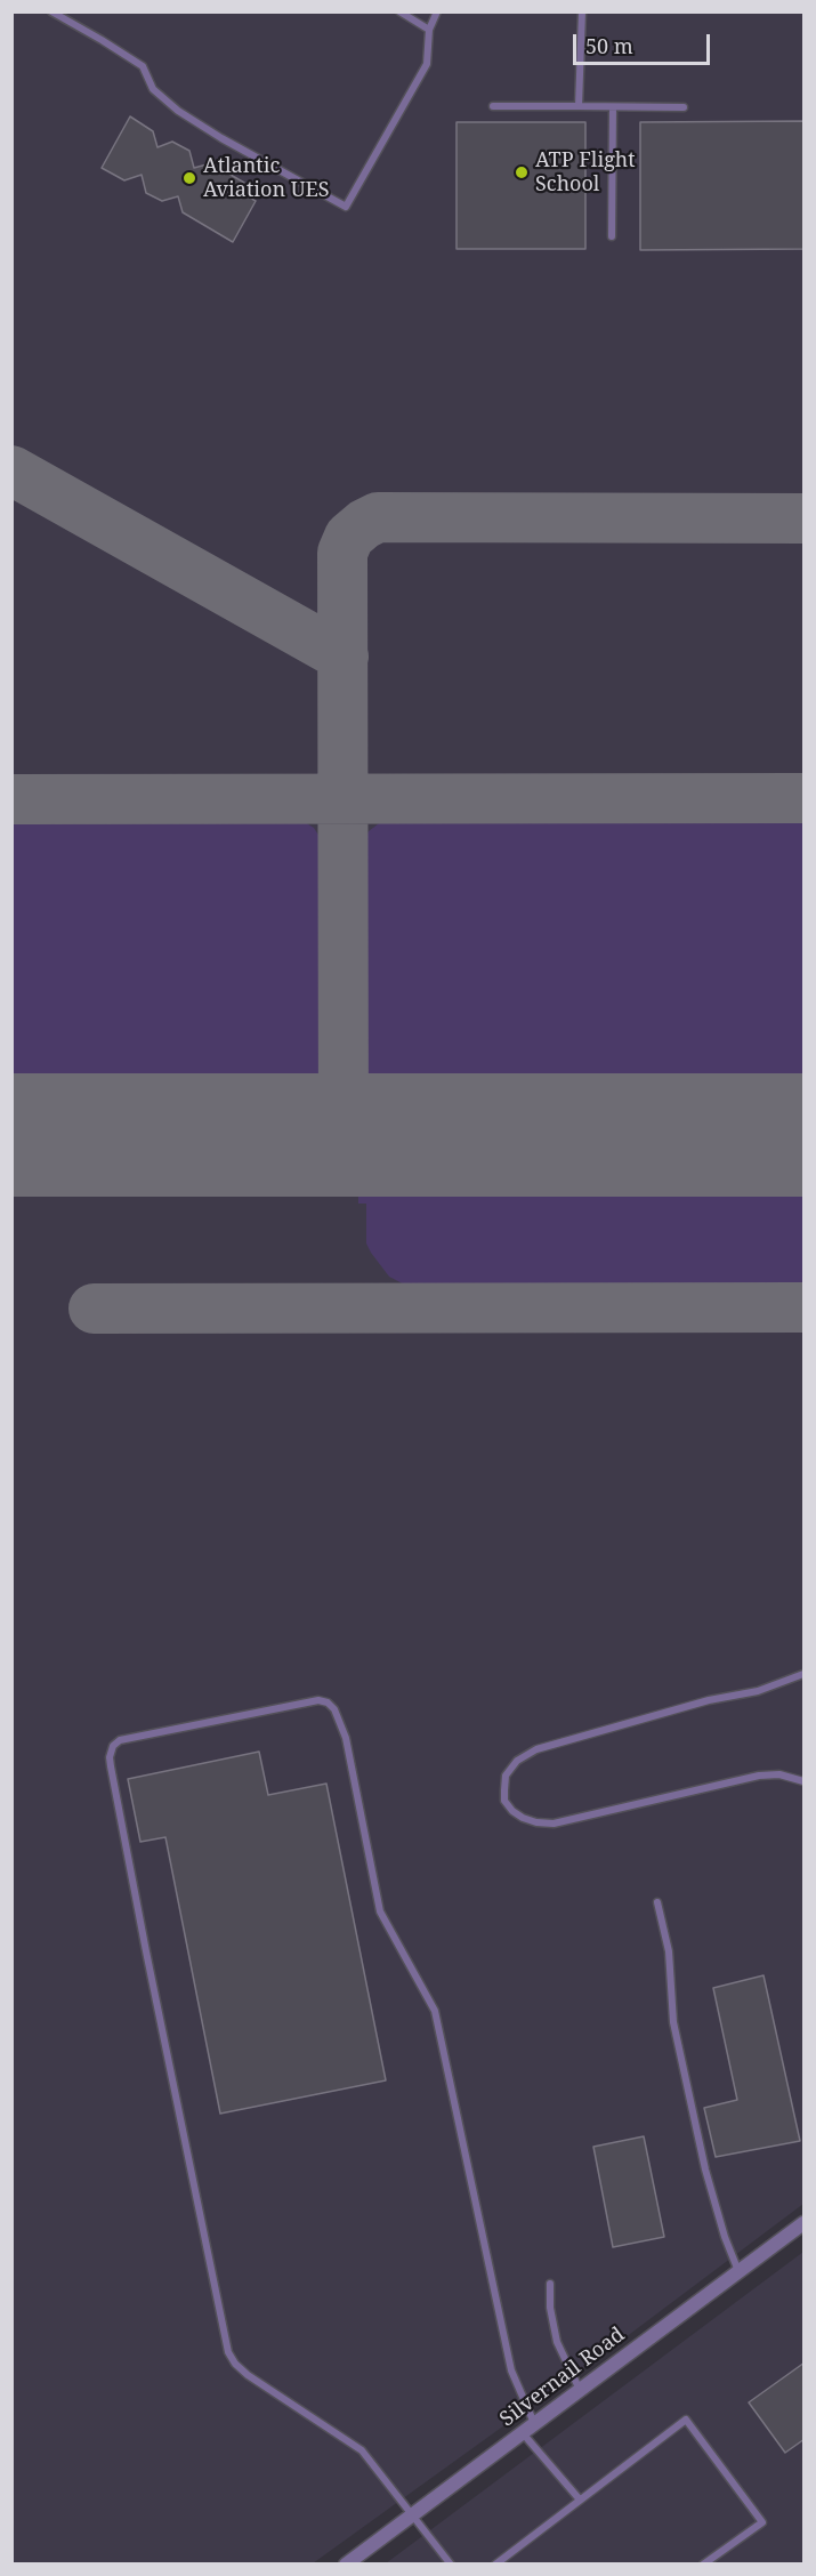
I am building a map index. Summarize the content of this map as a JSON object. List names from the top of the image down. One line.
{"streets":{"street":["Silvernail Road"]},"places":["ATP Flight School","Atlantic Aviation UES"],"scale_bar":"50 m"}
